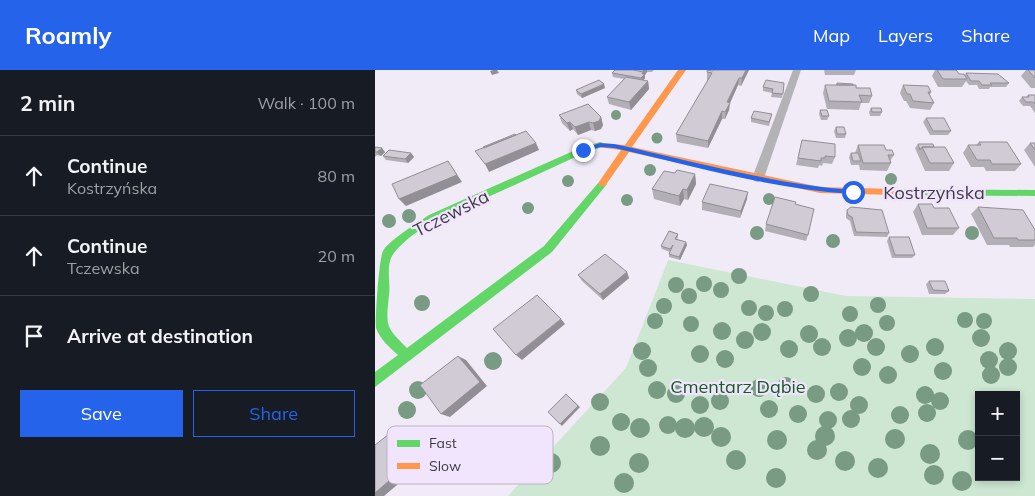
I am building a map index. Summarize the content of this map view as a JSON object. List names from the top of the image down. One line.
{"streets":{"street":["Kostrzyńska","Tczewska"]},"crossings":[["Kostrzyńska","Tczewska"]],"parks":["Cmentarz Dąbie"],"legend":["Fast","Slow"],"page":{"header":"Roamly","nav":["Map","Layers","Share"],"heading":["2 min","Walk · 100 m"],"list":[["Continue","Kostrzyńska","80 m"],["Continue","Tczewska","20 m"],"Arrive at destination"],"buttons":["Save","Share"],"map_buttons":["+","−"]}}
